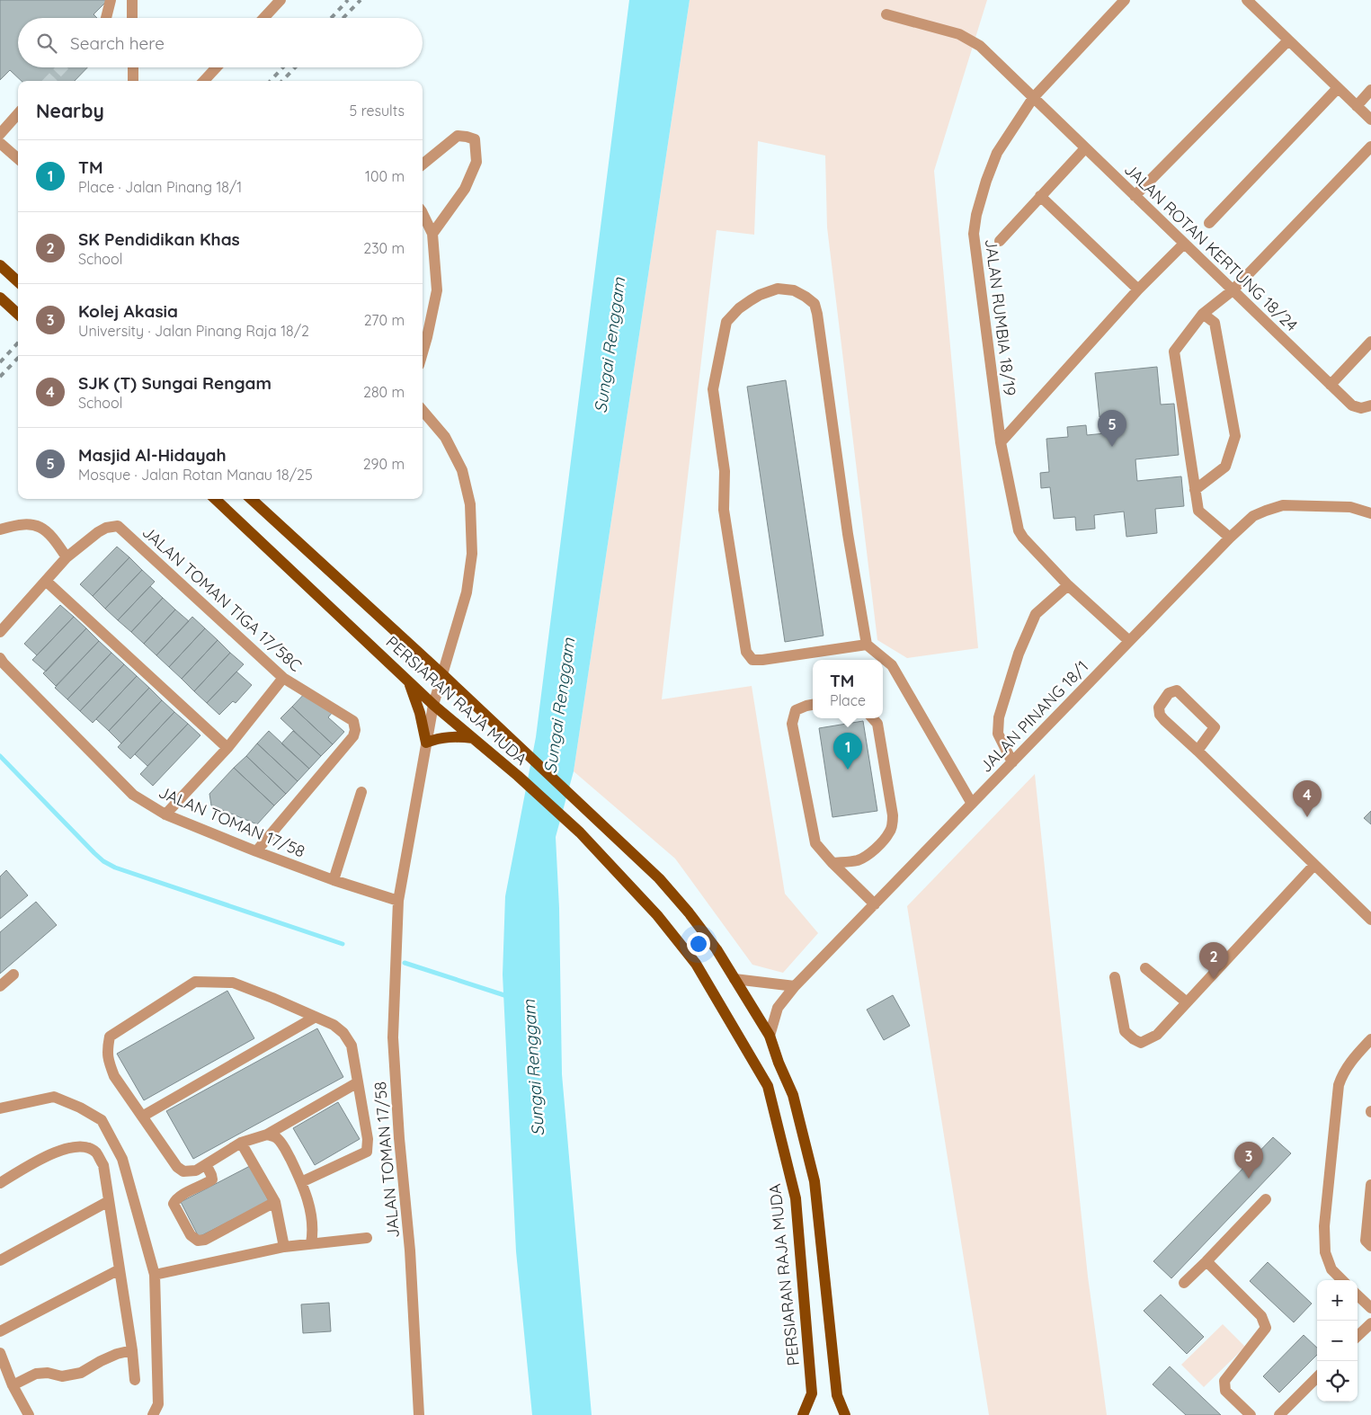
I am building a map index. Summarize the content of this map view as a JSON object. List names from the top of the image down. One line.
{"streets":{"main road":["PERSIARAN RAJA MUDA"],"street":["JALAN ROTAN KERTUNG 18/24","JALAN RUMBIA 18/19","JALAN TOMAN TIGA 17/58C","JALAN PINANG 18/1","JALAN TOMAN 17/58"]},"crossings":[["JALAN ROTAN KERTUNG 18/24","JALAN RUMBIA 18/19"],["JALAN RUMBIA 18/19","JALAN PINANG 18/1"],["JALAN TOMAN TIGA 17/58C","JALAN TOMAN 17/58"],["PERSIARAN RAJA MUDA","JALAN PINANG 18/1"],["PERSIARAN RAJA MUDA","JALAN TOMAN 17/58"]],"water":["Sungai Renggam"],"page":{"search":"Search here","heading":["Nearby","5 results"],"list":[{"mark":"1","name":"TM","note":"Place · Jalan Pinang 18/1","value":"100 m"},{"mark":"2","name":"SK Pendidikan Khas","note":"School","value":"230 m"},{"mark":"3","name":"Kolej Akasia","note":"University · Jalan Pinang Raja 18/2","value":"270 m"},{"mark":"4","name":"SJK (T) Sungai Rengam","note":"School","value":"280 m"},{"mark":"5","name":"Masjid Al-Hidayah","note":"Mosque · Jalan Rotan Manau 18/25","value":"290 m"}],"pins":["5","1","4","2","3"],"popup":["TM","Place"],"map_buttons":["+","−"]}}
